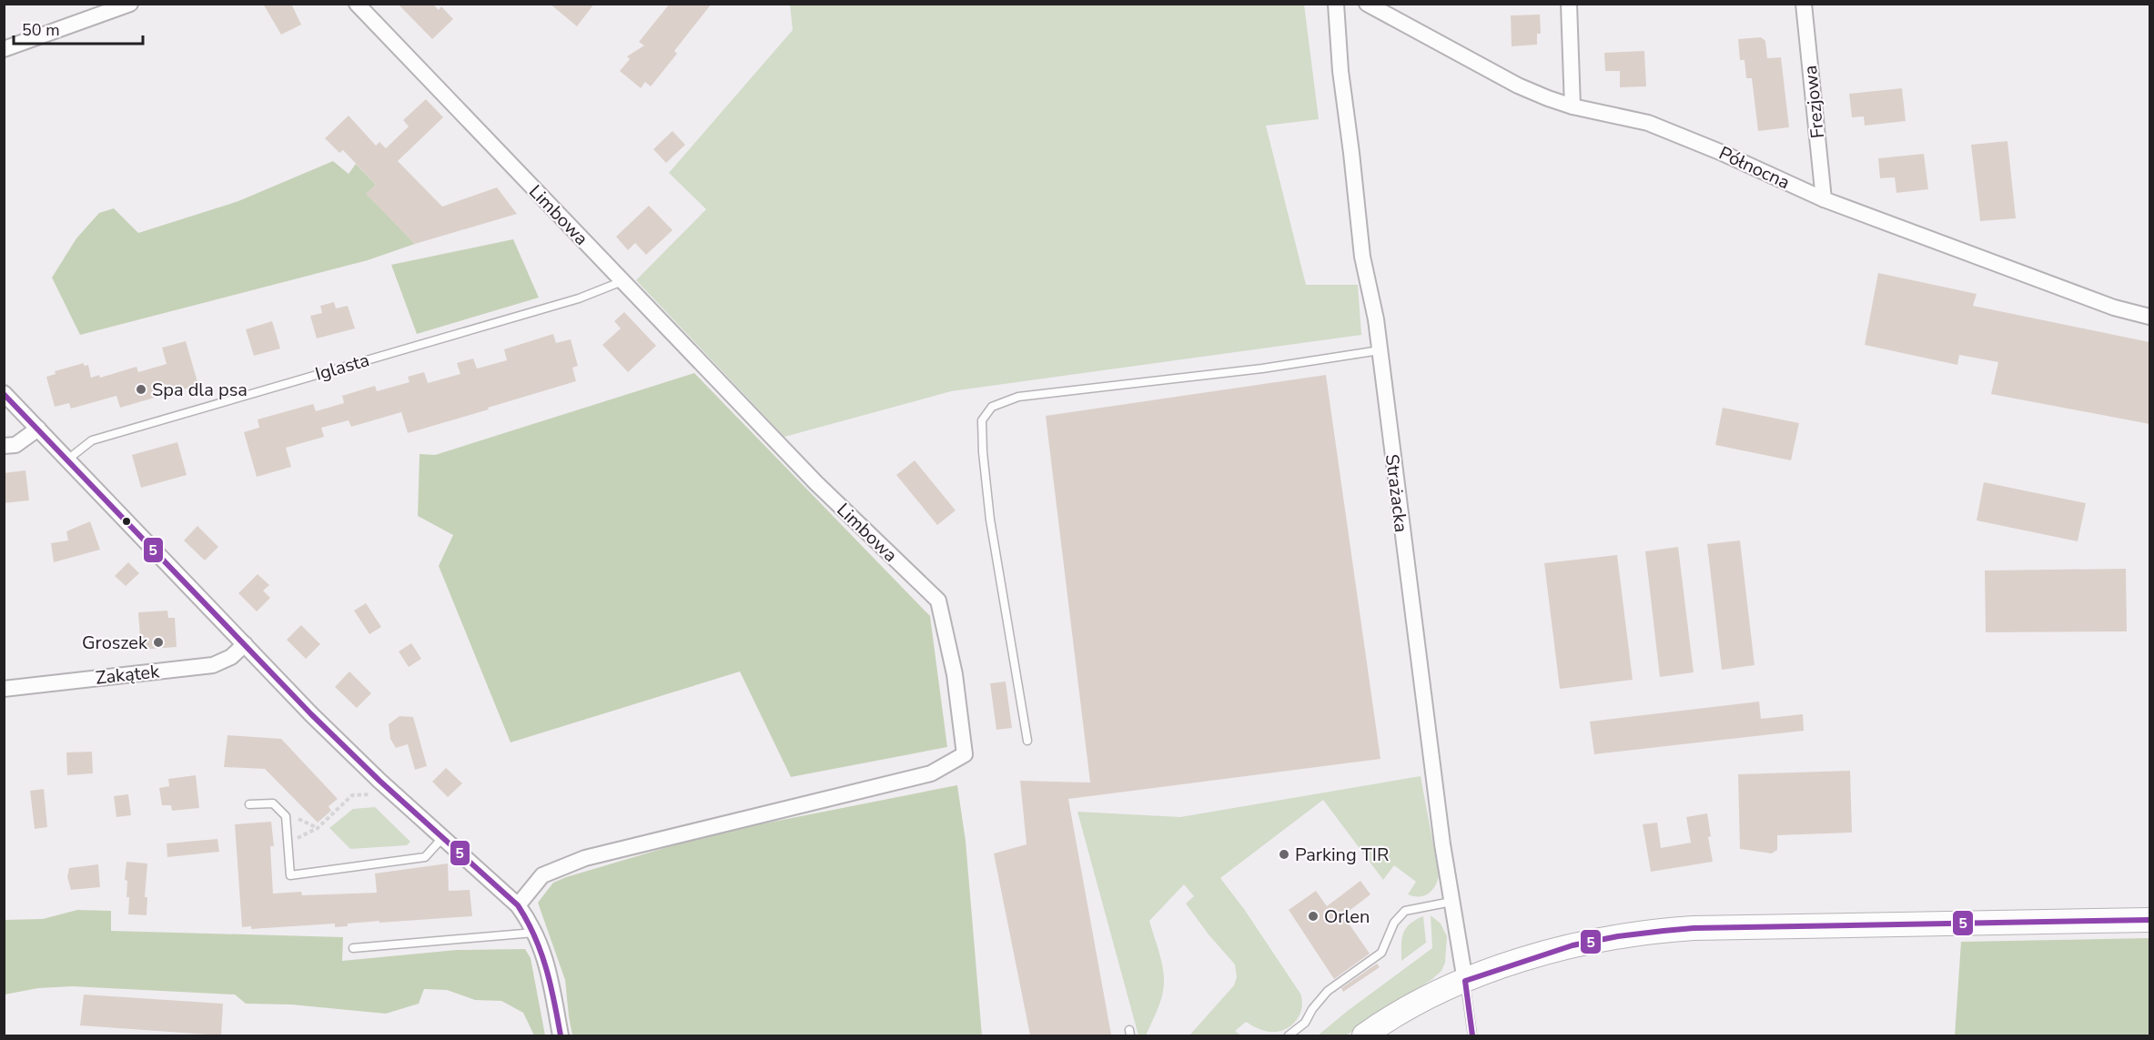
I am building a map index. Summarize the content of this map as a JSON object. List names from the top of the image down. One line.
{"streets":{"street":["Frezjowa","Północna","Limbowa","Strażacka","Zakątek"],"lane":["Iglasta"]},"crossings":[["Frezjowa","Północna"],["Limbowa","Iglasta"]],"places":["Spa dla psa","Groszek","Parking TIR","Orlen"],"lines":["transit line 5"],"scale_bar":"50 m"}
